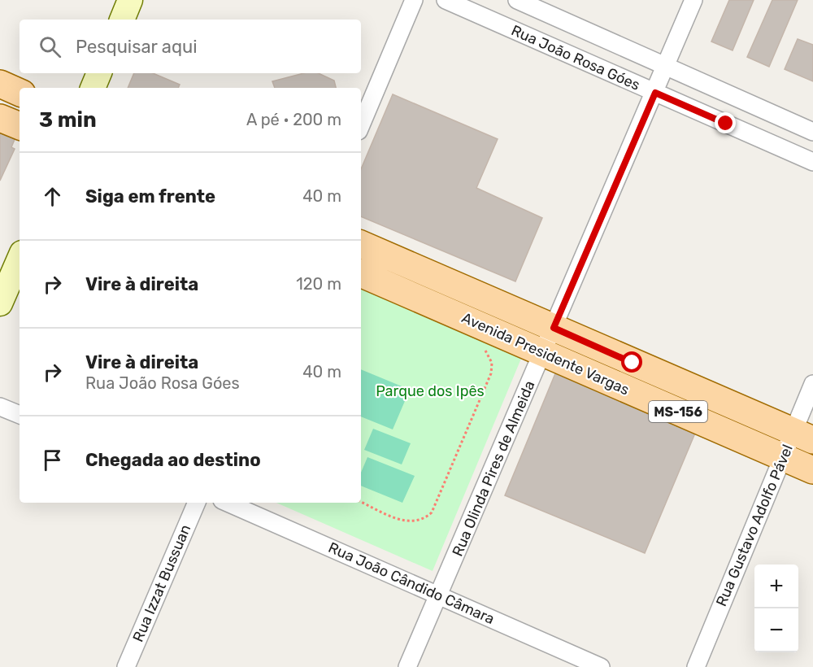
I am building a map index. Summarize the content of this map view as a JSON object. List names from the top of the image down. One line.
{"streets":{"main road":["Avenida Presidente Vargas","MS-156"],"street":["Rua João Rosa Góes","Rua Olinda Pires de Almeida","Rua Gustavo Adolfo Pável","Rua Izzat Bussuan","Rua João Cândido Câmara"]},"crossings":[["Rua João Rosa Góes","Rua Olinda Pires de Almeida"],["Avenida Presidente Vargas","Rua Olinda Pires de Almeida"],["Avenida Presidente Vargas","Rua Gustavo Adolfo Pável"],["Rua Olinda Pires de Almeida","Rua João Cândido Câmara"]],"parks":["Parque dos Ipês"],"page":{"search":"Pesquisar aqui","heading":["3 min","A pé · 200 m"],"list":[["Siga em frente","40 m"],["Vire à direita","120 m"],["Vire à direita","Rua João Rosa Góes","40 m"],"Chegada ao destino"],"map_buttons":["+","−"]}}
